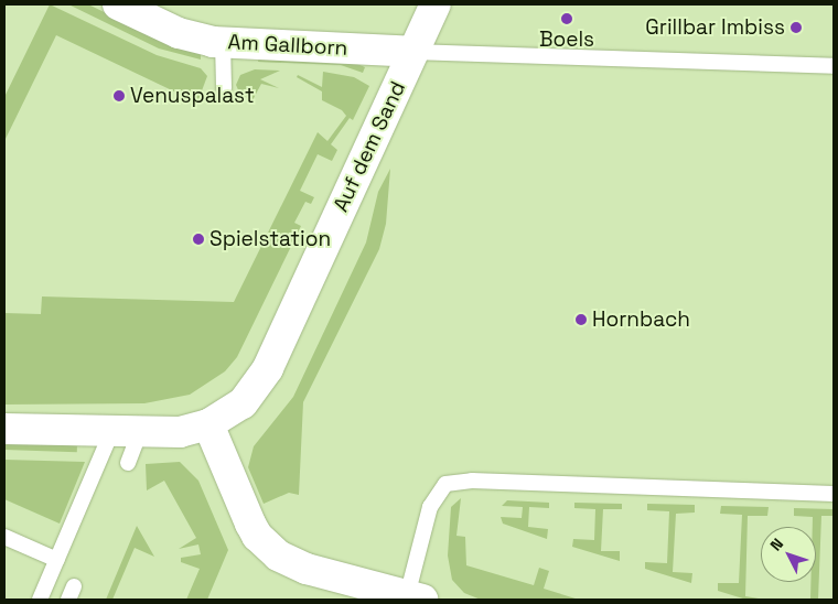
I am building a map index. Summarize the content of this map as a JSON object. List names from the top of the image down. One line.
{"streets":{"street":["Am Gallborn","Auf dem Sand"]},"crossings":[["Am Gallborn","Auf dem Sand"]],"places":["Boels","Grillbar Imbiss","Venuspalast","Spielstation","Hornbach"],"north":"top left"}
